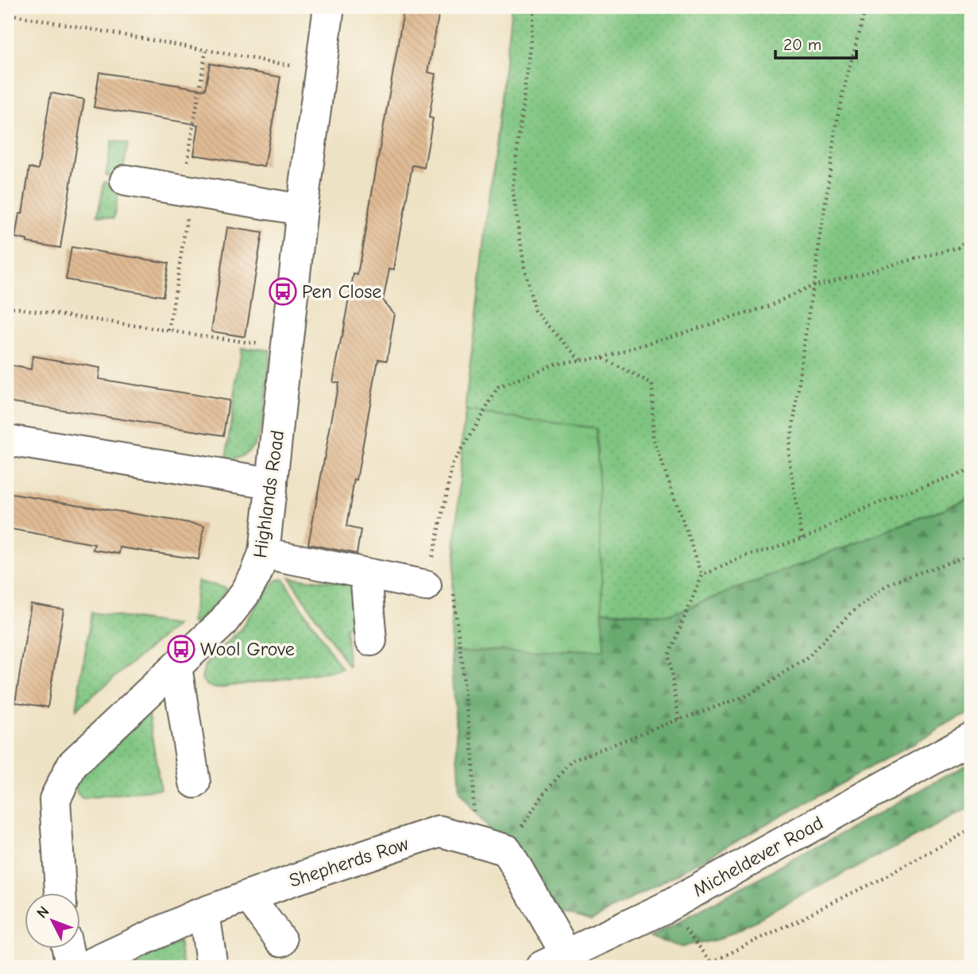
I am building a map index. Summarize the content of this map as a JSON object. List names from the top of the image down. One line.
{"streets":{"street":["Highlands Road","Micheldever Road","Shepherds Row"]},"places":{"bus stop":["Pen Close","Wool Grove"]},"scale_bar":"20 m","north":"top left"}
